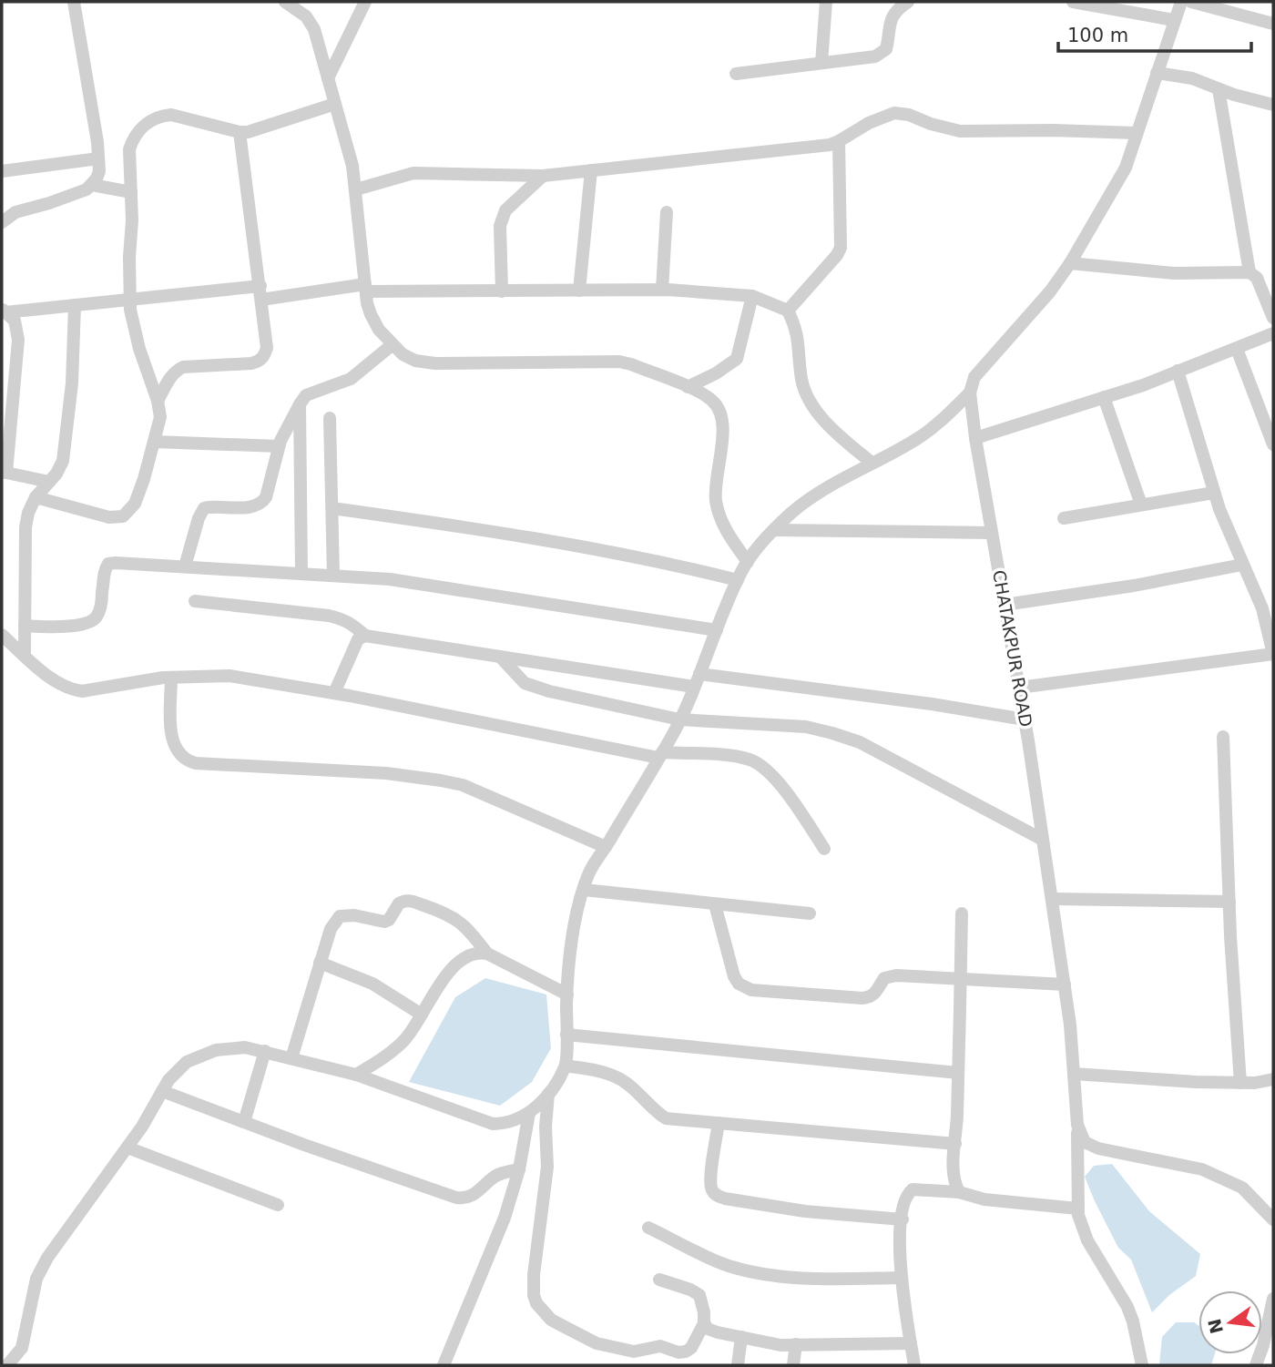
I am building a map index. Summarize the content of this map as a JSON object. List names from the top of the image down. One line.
{"streets":{"street":["CHATAKPUR ROAD"]},"scale_bar":"100 m","north":"left"}
